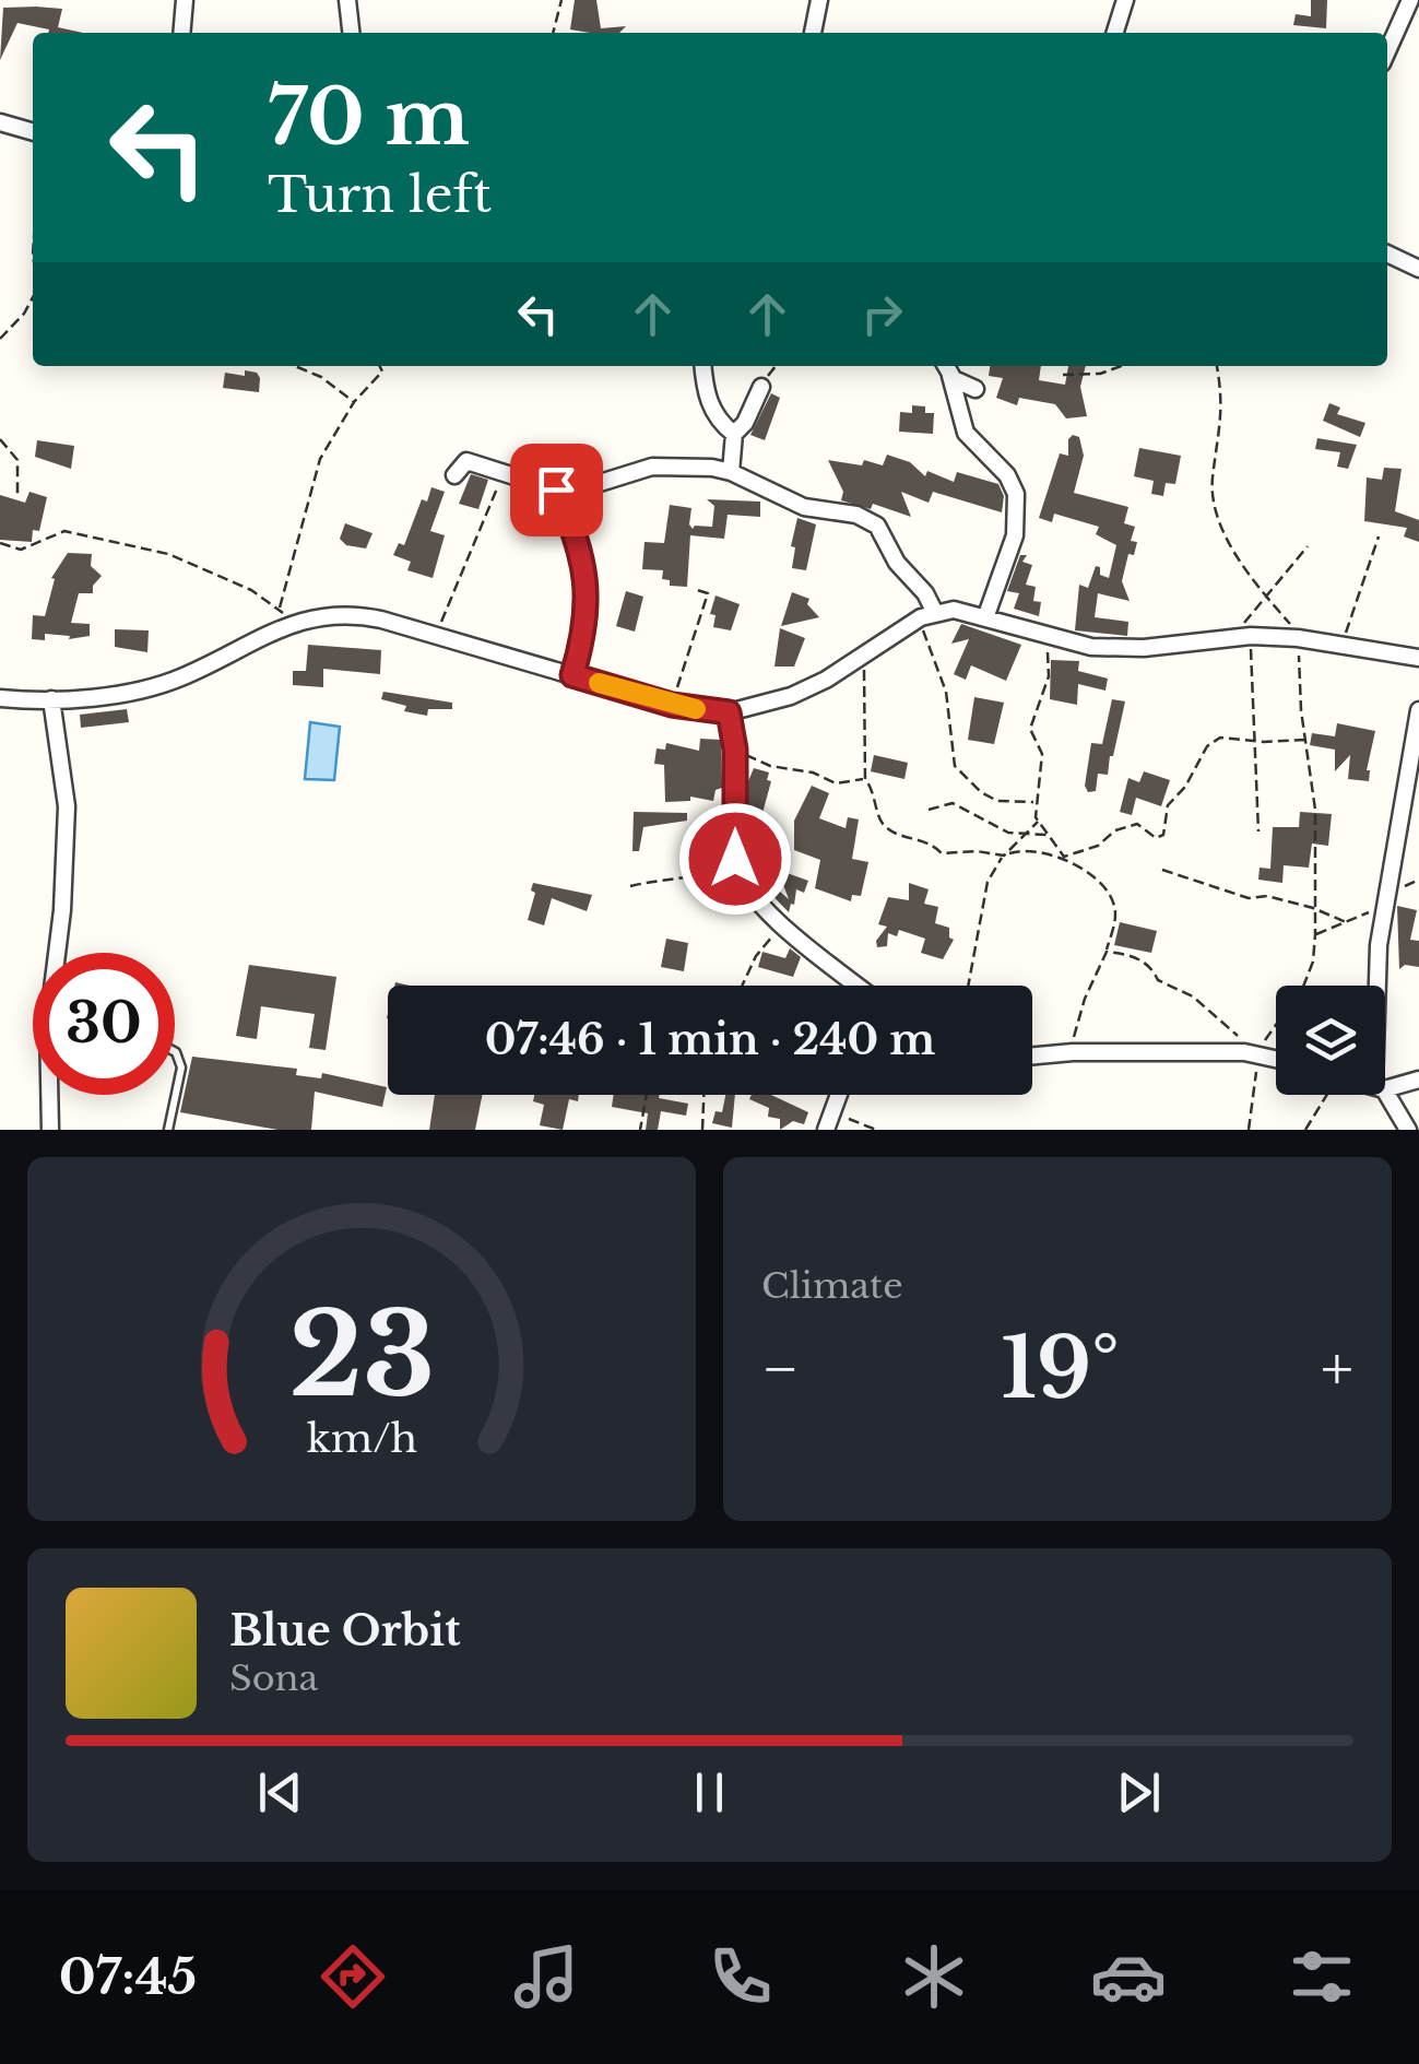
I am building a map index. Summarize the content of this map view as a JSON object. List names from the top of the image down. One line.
{"page":{"turn":["70 m","Turn left"],"limit":"30","trip":"07:46 · 1 min · 240 m","tile":"Climate","heat":["−","19°","+"],"song":["Blue Orbit","Sona"],"tabs":"07:45","gauge":["23","km/h"]}}
